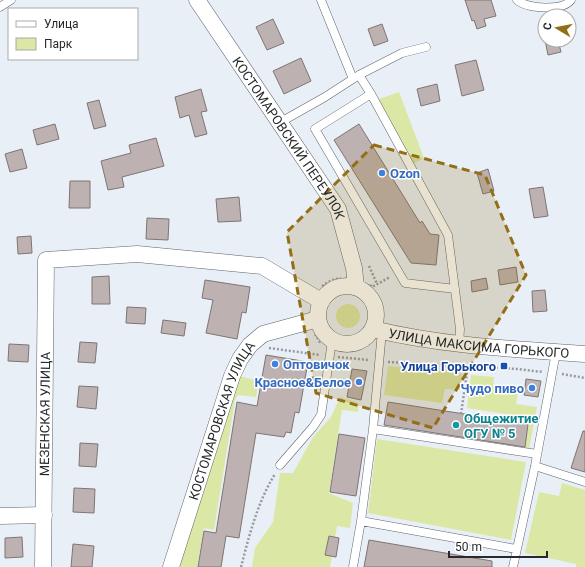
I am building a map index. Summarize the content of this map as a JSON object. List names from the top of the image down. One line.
{"streets":{"street":["КОСТОМАРОВСКИЙ ПЕРЕУЛОК","УЛИЦА МАКСИМА ГОРЬКОГО","МЕЗЕНСКАЯ УЛИЦА","КОСТОМАРОВСКАЯ УЛИЦА"]},"crossings":[["КОСТОМАРОВСКИЙ ПЕРЕУЛОК","УЛИЦА МАКСИМА ГОРЬКОГО"],["КОСТОМАРОВСКИЙ ПЕРЕУЛОК","МЕЗЕНСКАЯ УЛИЦА"],["КОСТОМАРОВСКИЙ ПЕРЕУЛОК","КОСТОМАРОВСКАЯ УЛИЦА"],["УЛИЦА МАКСИМА ГОРЬКОГО","МЕЗЕНСКАЯ УЛИЦА"],["УЛИЦА МАКСИМА ГОРЬКОГО","КОСТОМАРОВСКАЯ УЛИЦА"],["МЕЗЕНСКАЯ УЛИЦА","КОСТОМАРОВСКАЯ УЛИЦА"]],"places":{"other":["Ozon","Оптовичок","Красное&Белое","Чудо пиво","Общежитие ОГУ № 5"],"transit":["Улица Горького"]},"legend":["Улица","Парк"],"scale_bar":"50 m","north":"left"}
